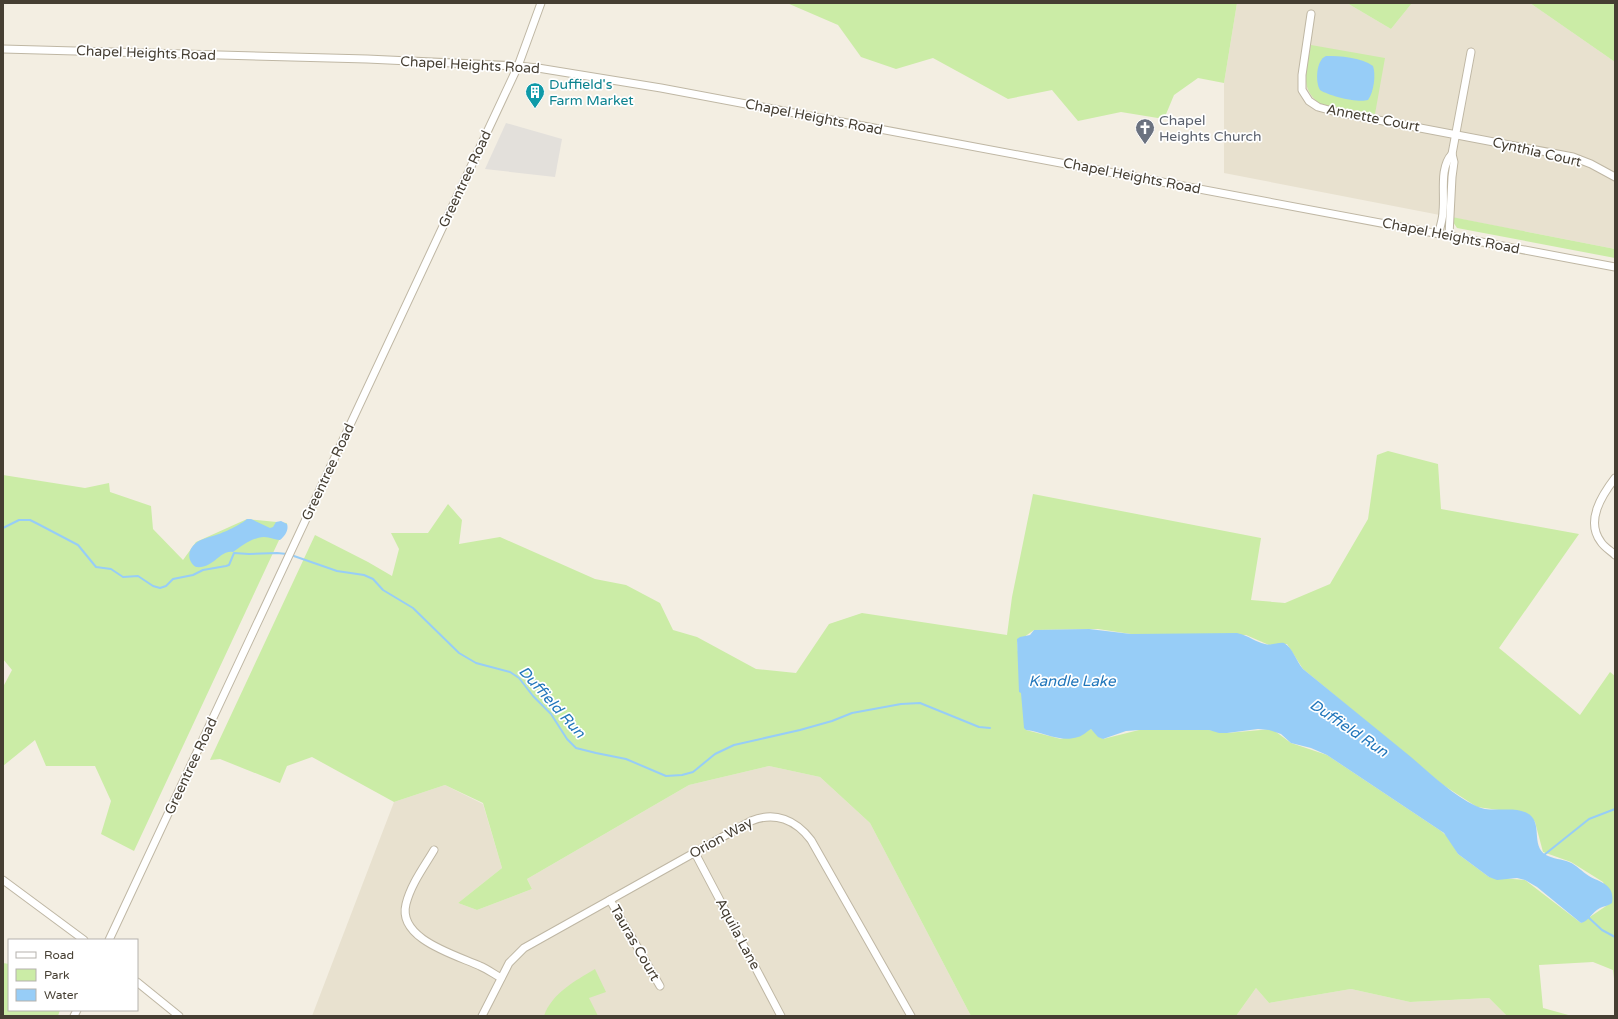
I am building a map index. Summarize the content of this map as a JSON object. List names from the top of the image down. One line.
{"streets":{"street":["Chapel Heights Road","Annette Court","Cynthia Court","Greentree Road","Orion Way","Aquila Lane","Tauras Court"]},"crossings":[["Chapel Heights Road","Greentree Road"],["Annette Court","Cynthia Court"],["Orion Way","Aquila Lane"],["Orion Way","Tauras Court"]],"water":["Kandle Lake","Duffield Run"],"places":{"building":["Duffield's Farm Market"],"church":["Chapel Heights Church"]},"legend":["Road","Park","Water"]}
